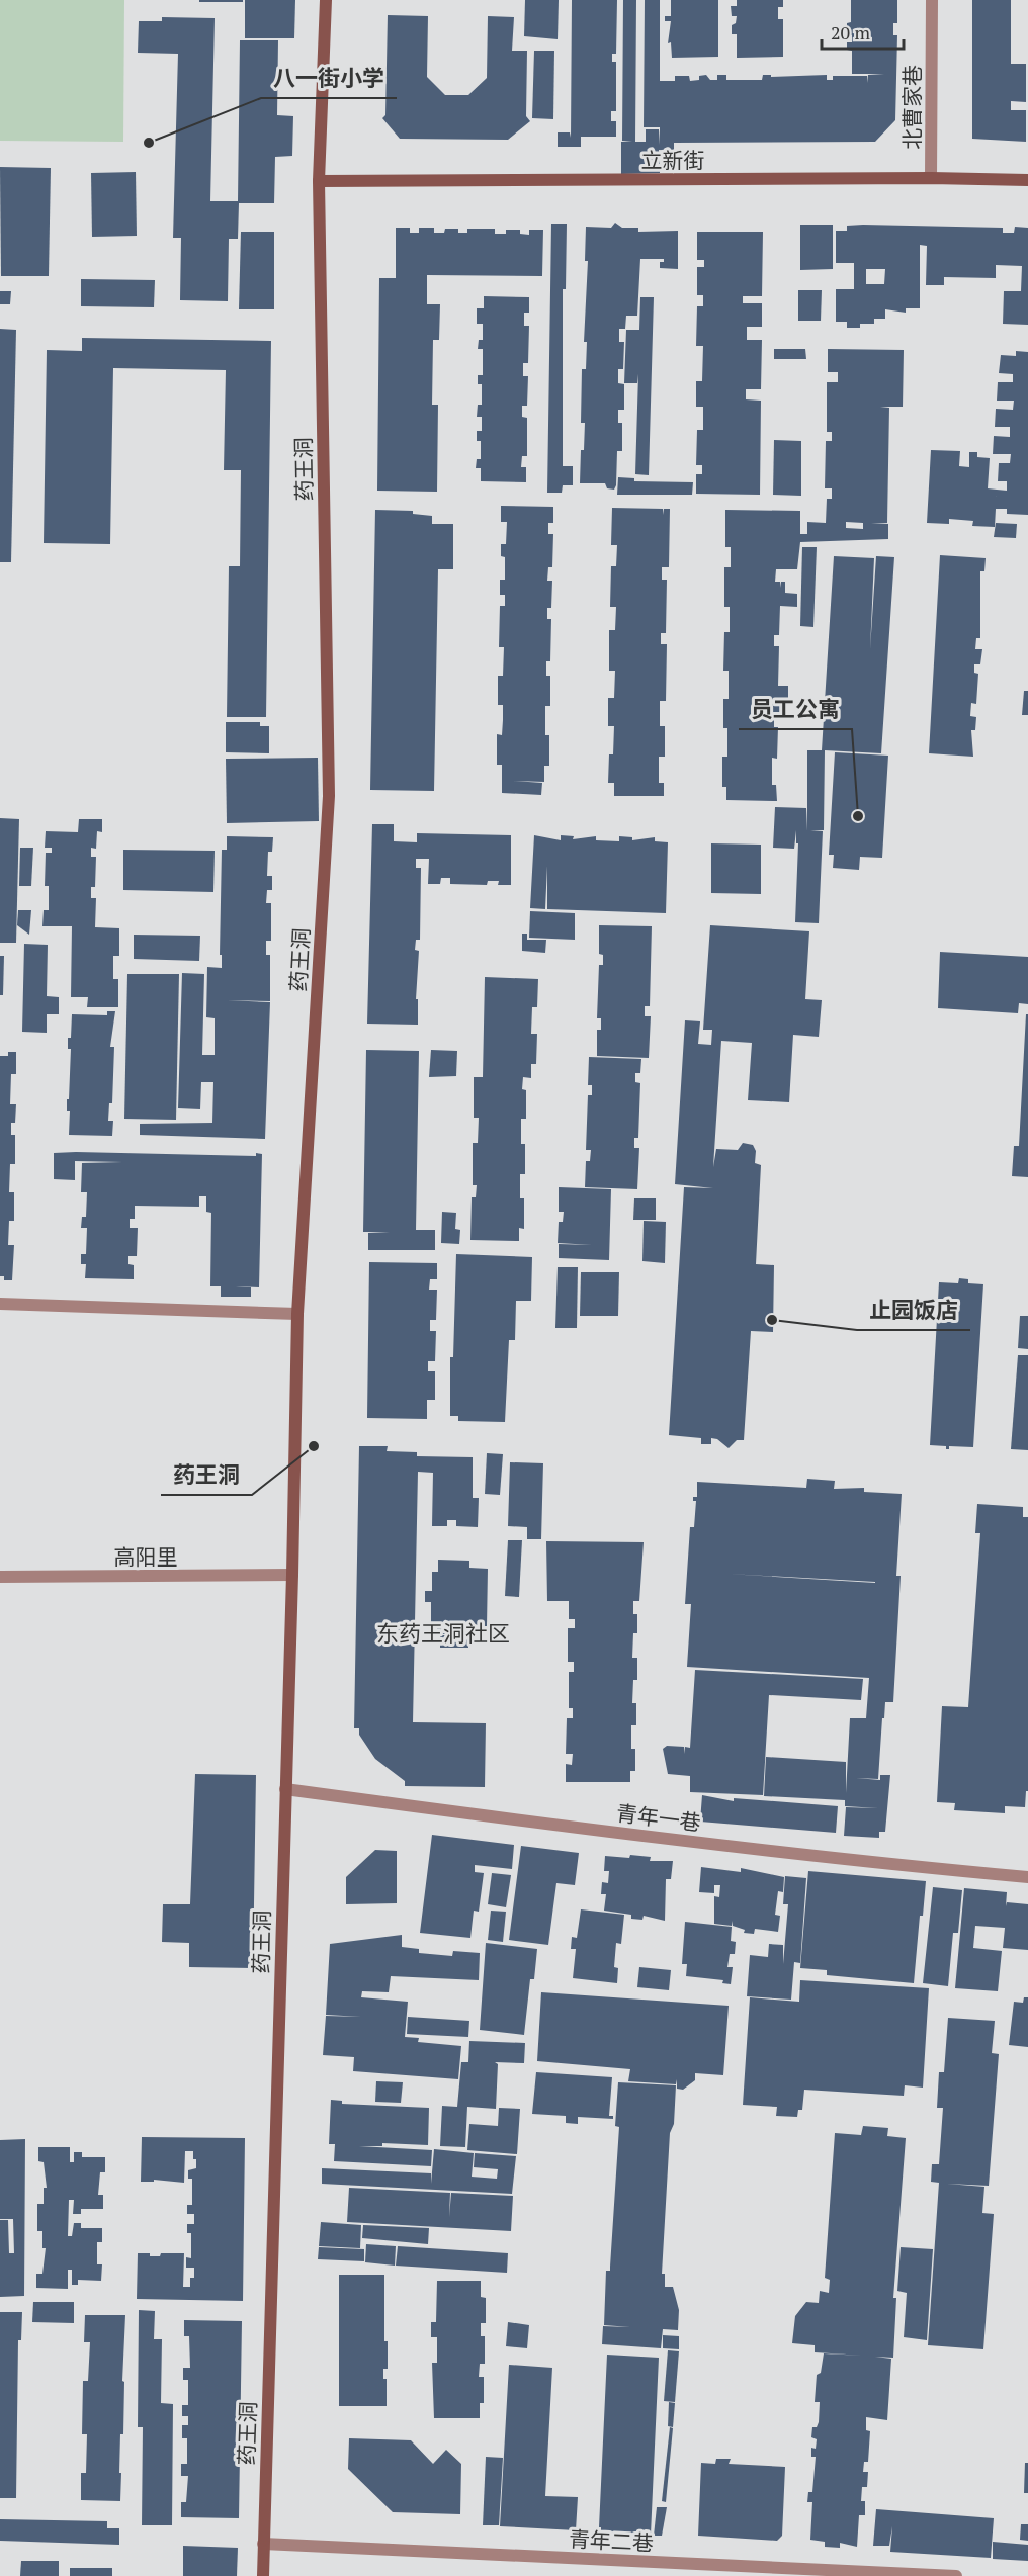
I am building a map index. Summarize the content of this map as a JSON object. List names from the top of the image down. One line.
{"streets":{"street":["北曹家巷","立新街","药王洞","高阳里","青年一巷","青年二巷"]},"crossings":[["北曹家巷","立新街"],["立新街","药王洞"],["药王洞","高阳里"],["药王洞","青年一巷"],["药王洞","青年二巷"]],"districts":["东药王洞社区"],"places":["八一街小学","员工公寓","止园饭店","药王洞"],"scale_bar":"20 m"}
